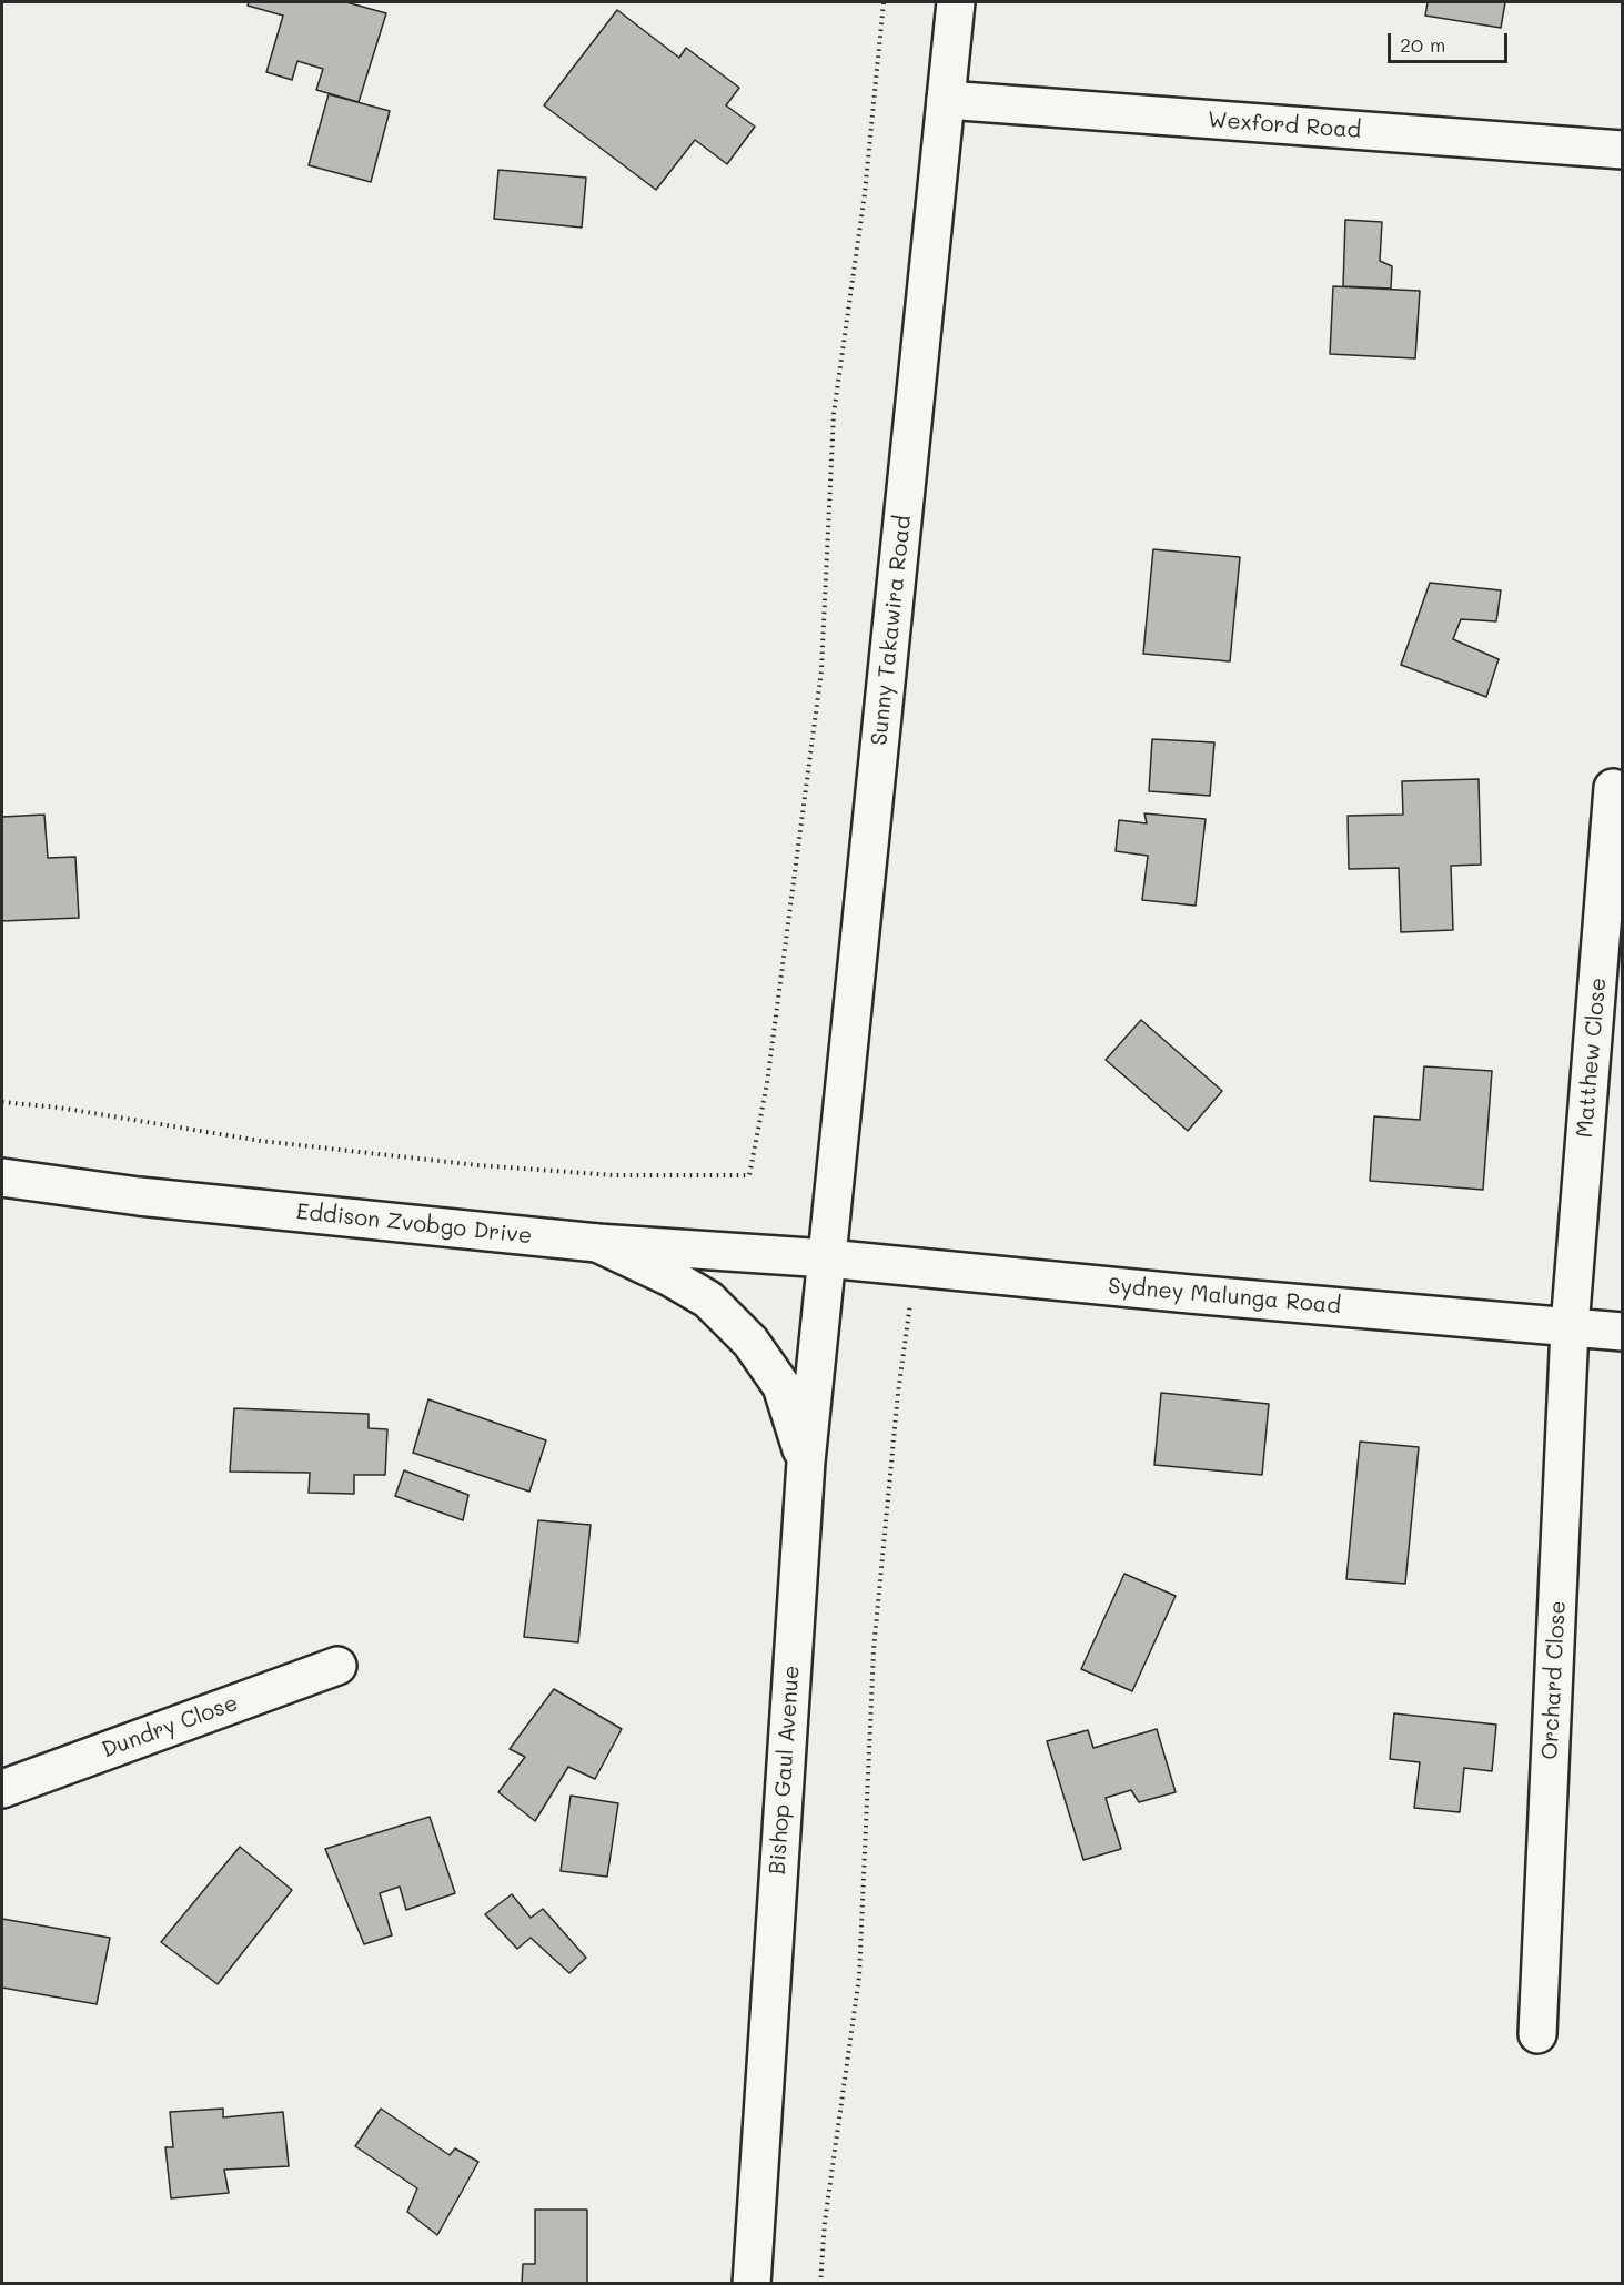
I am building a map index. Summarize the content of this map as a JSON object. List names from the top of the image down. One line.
{"streets":{"street":["Wexford Road","Sunny Takawira Road","Matthew Close","Eddison Zvobgo Drive","Sydney Malunga Road","Orchard Close","Dundry Close","Bishop Gaul Avenue"]},"crossings":[["Wexford Road","Sunny Takawira Road"],["Sunny Takawira Road","Eddison Zvobgo Drive"],["Sunny Takawira Road","Sydney Malunga Road"],["Sunny Takawira Road","Bishop Gaul Avenue"],["Matthew Close","Sydney Malunga Road"],["Matthew Close","Orchard Close"],["Eddison Zvobgo Drive","Sydney Malunga Road"],["Eddison Zvobgo Drive","Bishop Gaul Avenue"],["Sydney Malunga Road","Orchard Close"],["Sydney Malunga Road","Bishop Gaul Avenue"]],"scale_bar":"20 m"}
